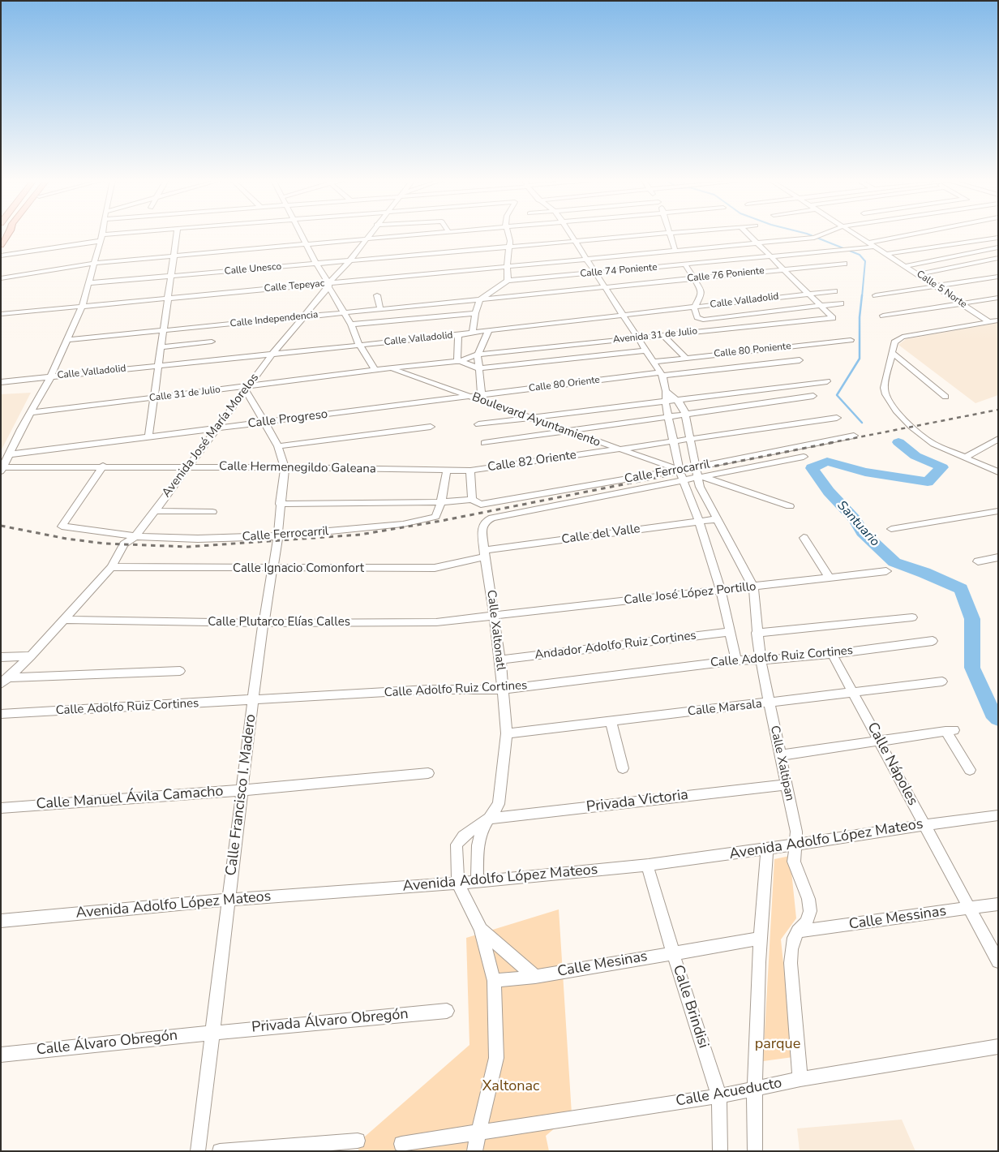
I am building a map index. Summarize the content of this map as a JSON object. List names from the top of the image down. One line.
{"streets":{"street":["Calle Unesco","Calle 74 Poniente","Calle 76 Poniente","Calle Tepeyac","Calle 5 Norte","Calle Valladolid","Calle Independencia","Avenida 31 de Julio","Calle 80 Poniente","Calle 80 Oriente","Calle 31 de Julio","Calle Progreso","Boulevard Ayuntamiento","Avenida José María Morelos","Calle 82 Oriente","Calle Hermenegildo Galeana","Calle Ferrocarril","Calle del Valle","Calle Ignacio Comonfort","Calle José López Portillo","Calle Plutarco Elías Calles","Calle Xaltonatl","Andador Adolfo Ruiz Cortines","Calle Adolfo Ruiz Cortines","Calle Marsala","Calle Xaltipan","Calle Nápoles","Calle Francisco I. Madero","Calle Manuel Ávila Camacho","Privada Victoria","Avenida Adolfo López Mateos","Calle Messinas","Calle Mesinas","Calle Brindisi","Privada Álvaro Obregón","Calle Álvaro Obregón","Calle Acueducto"]},"crossings":[["Calle Unesco","Avenida José María Morelos"],["Calle 74 Poniente","Calle Tepeyac"],["Calle 74 Poniente","Calle 5 Norte"],["Calle 76 Poniente","Calle Independencia"],["Calle Tepeyac","Avenida José María Morelos"],["Calle Valladolid","Avenida José María Morelos"],["Calle Independencia","Avenida José María Morelos"],["Avenida 31 de Julio","Calle 31 de Julio"],["Calle 80 Oriente","Calle Progreso"],["Calle 80 Oriente","Boulevard Ayuntamiento"],["Calle 31 de Julio","Boulevard Ayuntamiento"],["Calle 31 de Julio","Avenida José María Morelos"],["Calle Progreso","Boulevard Ayuntamiento"],["Calle Progreso","Avenida José María Morelos"],["Boulevard Ayuntamiento","Calle 82 Oriente"],["Boulevard Ayuntamiento","Calle Ferrocarril"],["Avenida José María Morelos","Calle Hermenegildo Galeana"],["Avenida José María Morelos","Calle Ferrocarril"],["Avenida José María Morelos","Calle Ignacio Comonfort"],["Avenida José María Morelos","Calle Plutarco Elías Calles"],["Calle 82 Oriente","Calle Hermenegildo Galeana"],["Calle 82 Oriente","Calle Xaltipan"],["Calle Hermenegildo Galeana","Calle Ferrocarril"],["Calle Hermenegildo Galeana","Calle Francisco I. Madero"],["Calle Ferrocarril","Calle Xaltipan"],["Calle Ferrocarril","Calle Francisco I. Madero"],["Calle del Valle","Calle Ignacio Comonfort"],["Calle del Valle","Calle Xaltonatl"],["Calle del Valle","Calle Xaltipan"],["Calle Ignacio Comonfort","Calle Xaltonatl"],["Calle Ignacio Comonfort","Calle Francisco I. Madero"],["Calle José López Portillo","Calle Plutarco Elías Calles"],["Calle José López Portillo","Calle Xaltonatl"],["Calle José López Portillo","Calle Xaltipan"],["Calle Plutarco Elías Calles","Calle Xaltonatl"],["Calle Plutarco Elías Calles","Calle Francisco I. Madero"],["Calle Xaltonatl","Andador Adolfo Ruiz Cortines"],["Calle Xaltonatl","Calle Adolfo Ruiz Cortines"],["Calle Xaltonatl","Calle Marsala"],["Calle Xaltonatl","Privada Victoria"],["Calle Xaltonatl","Avenida Adolfo López Mateos"],["Calle Adolfo Ruiz Cortines","Calle Xaltipan"],["Calle Adolfo Ruiz Cortines","Calle Nápoles"],["Calle Adolfo Ruiz Cortines","Calle Francisco I. Madero"],["Calle Marsala","Calle Xaltipan"],["Calle Marsala","Calle Nápoles"],["Calle Xaltipan","Privada Victoria"],["Calle Xaltipan","Avenida Adolfo López Mateos"],["Calle Xaltipan","Calle Messinas"],["Calle Nápoles","Avenida Adolfo López Mateos"],["Calle Nápoles","Calle Messinas"],["Calle Francisco I. Madero","Calle Manuel Ávila Camacho"],["Calle Francisco I. Madero","Avenida Adolfo López Mateos"],["Calle Francisco I. Madero","Privada Álvaro Obregón"],["Calle Francisco I. Madero","Calle Álvaro Obregón"],["Avenida Adolfo López Mateos","Calle Brindisi"],["Calle Mesinas","Calle Brindisi"],["Calle Brindisi","Calle Acueducto"],["Privada Álvaro Obregón","Calle Álvaro Obregón"]],"water":["Santuario"],"parks":["parque","Xaltonac"]}
